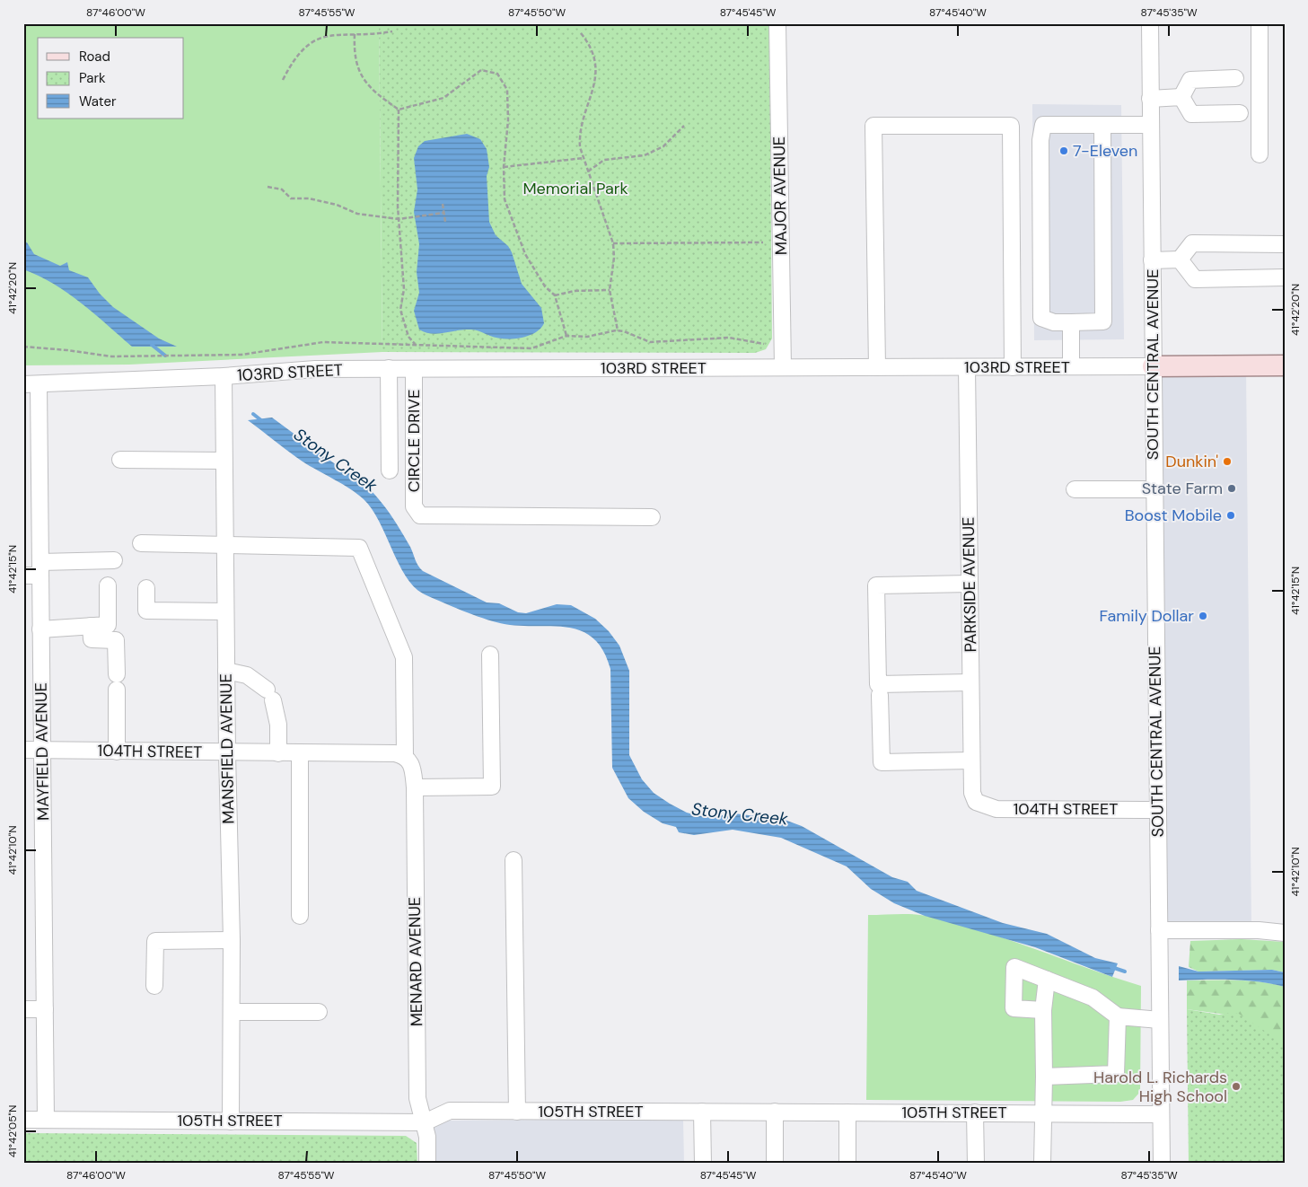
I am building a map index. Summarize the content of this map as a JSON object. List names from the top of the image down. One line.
{"streets":{"main road":["103RD STREET"],"street":["MAJOR AVENUE","SOUTH CENTRAL AVENUE","CIRCLE DRIVE","PARKSIDE AVENUE","MANSFIELD AVENUE","MAYFIELD AVENUE","104TH STREET","MENARD AVENUE","105TH STREET"]},"crossings":[["MAJOR AVENUE","103RD STREET"],["SOUTH CENTRAL AVENUE","103RD STREET"],["SOUTH CENTRAL AVENUE","104TH STREET"],["SOUTH CENTRAL AVENUE","105TH STREET"],["103RD STREET","CIRCLE DRIVE"],["103RD STREET","PARKSIDE AVENUE"],["103RD STREET","MANSFIELD AVENUE"],["103RD STREET","MAYFIELD AVENUE"],["PARKSIDE AVENUE","104TH STREET"],["MANSFIELD AVENUE","104TH STREET"],["MANSFIELD AVENUE","MENARD AVENUE"],["MANSFIELD AVENUE","105TH STREET"],["MAYFIELD AVENUE","104TH STREET"],["MAYFIELD AVENUE","105TH STREET"],["104TH STREET","MENARD AVENUE"],["MENARD AVENUE","105TH STREET"]],"water":["Stony Creek"],"parks":["Memorial Park"],"places":["7-Eleven","Dunkin'","State Farm","Boost Mobile","Family Dollar","Harold L. Richards High School"],"legend":["Road","Park","Water"],"coordinates":["87°46'00\"W","87°45'55\"W","87°45'50\"W","87°45'45\"W","87°45'40\"W","87°45'35\"W","41°42'20\"N","41°42'15\"N","41°42'10\"N","41°42'05\"N"]}
